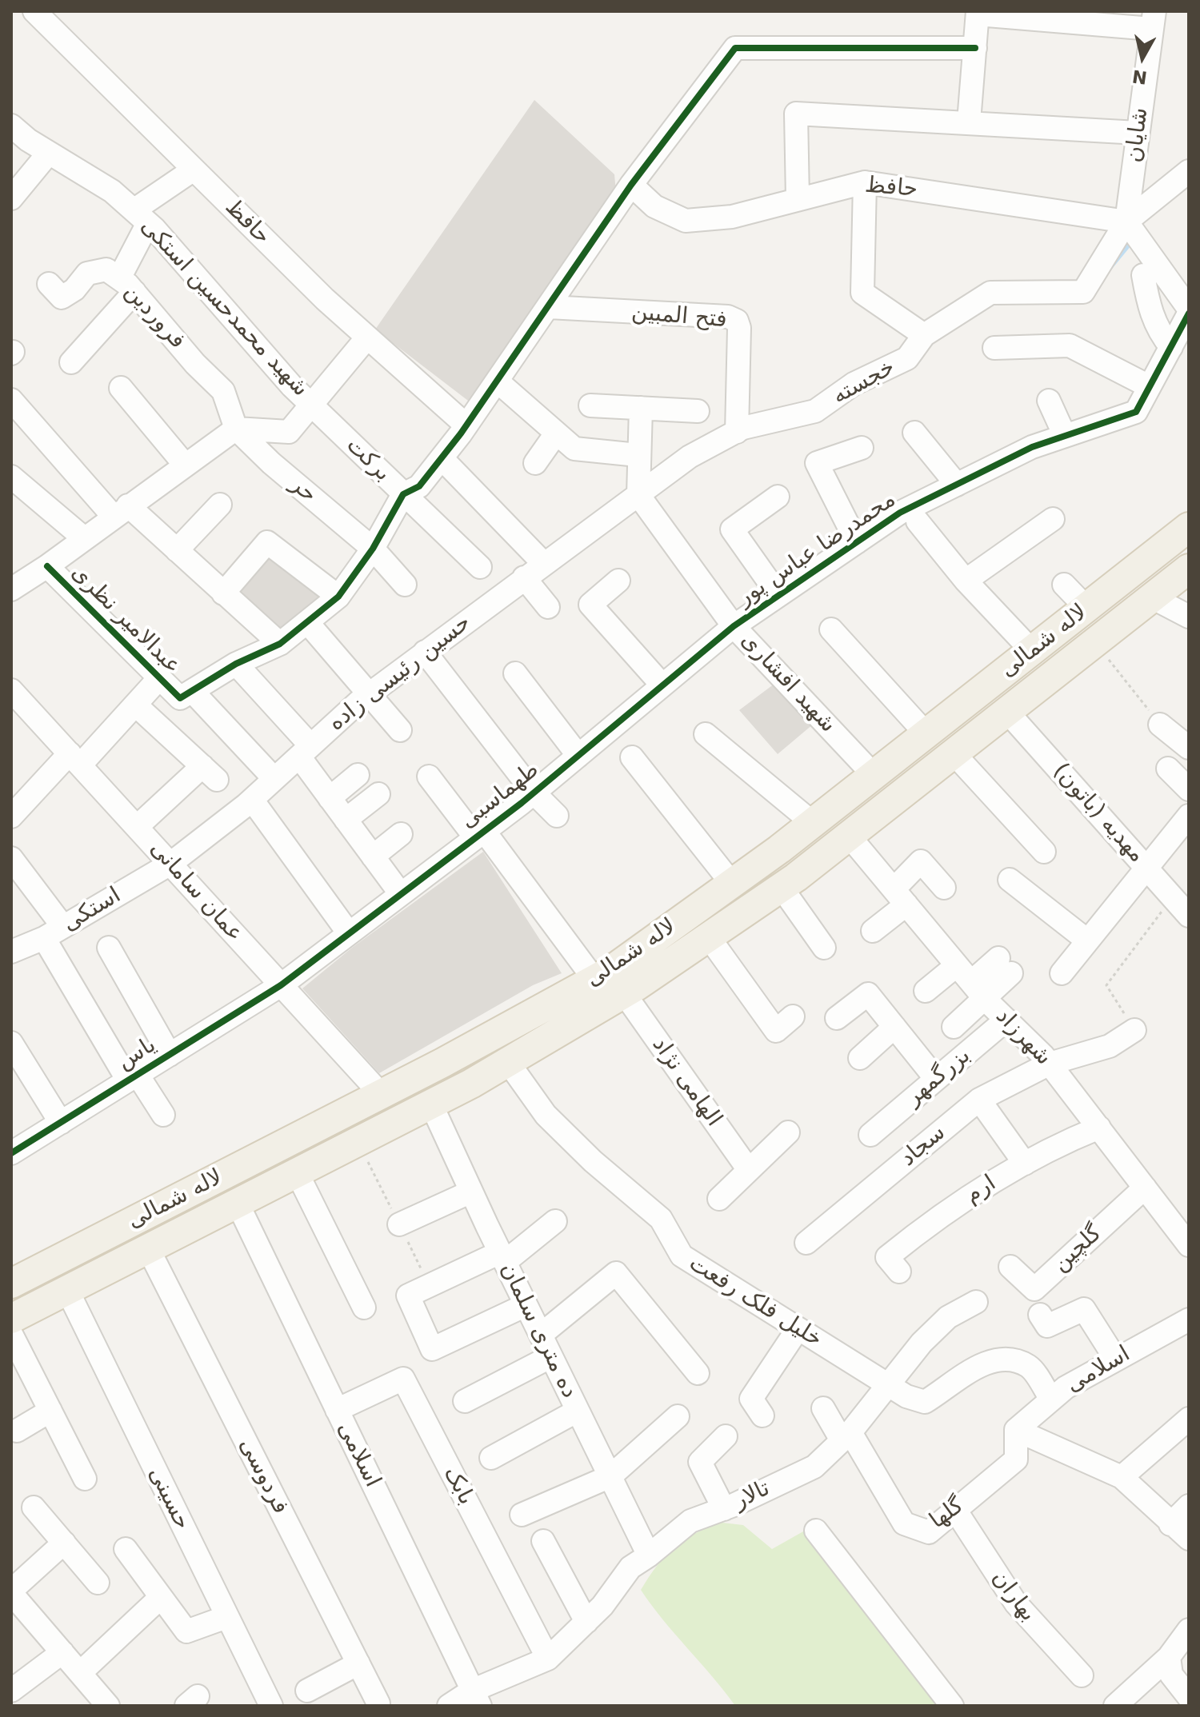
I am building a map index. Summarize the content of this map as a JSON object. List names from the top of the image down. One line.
{"streets":{"main road":["لاله شمالی"],"street":["شایان","حافظ","شهید محمدحسین استکی","فروردین","فتح المبین","خجسته","برکت","حر","محمدرضا عباس پور","عبدالامیر نظری","حسین رئیسی زاده","شهید افشاری","طهماسبی","مهدیه (باتون)","عمان سامانی","استکی","شهرزاد","یاس","بزرگمهر","الهامی نژاد","سجاد","ارم","گلچین","خلیل فلک رفعت","ده متری سلمان","اسلامی","فردوسی","بابک","تالار","حسینی","گلها","بهاران"]},"crossings":[["شایان","حافظ"],["شایان","خجسته"],["حافظ","خجسته"],["شهید محمدحسین استکی","برکت"],["فروردین","حر"],["فتح المبین","خجسته"],["خجسته","حسین رئیسی زاده"],["خجسته","شهید افشاری"],["محمدرضا عباس پور","شهید افشاری"],["محمدرضا عباس پور","طهماسبی"],["عبدالامیر نظری","حسین رئیسی زاده"],["لاله شمالی","شهید افشاری"],["لاله شمالی","مهدیه (باتون)"],["لاله شمالی","عمان سامانی"],["لاله شمالی","شهرزاد"],["لاله شمالی","الهامی نژاد"],["لاله شمالی","خلیل فلک رفعت"],["لاله شمالی","ده متری سلمان"],["لاله شمالی","اسلامی"],["لاله شمالی","فردوسی"],["لاله شمالی","حسینی"],["حسین رئیسی زاده","شهید افشاری"],["حسین رئیسی زاده","عمان سامانی"],["حسین رئیسی زاده","استکی"],["شهید افشاری","طهماسبی"],["طهماسبی","عمان سامانی"],["طهماسبی","یاس"],["عمان سامانی","استکی"],["عمان سامانی","یاس"],["شهرزاد","بزرگمهر"],["شهرزاد","سجاد"],["شهرزاد","ارم"],["شهرزاد","گلچین"],["خلیل فلک رفعت","تالار"],["ده متری سلمان","تالار"],["اسلامی","بابک"],["اسلامی","تالار"],["اسلامی","گلها"],["بابک","تالار"],["تالار","گلها"],["گلها","بهاران"]],"north":"bottom"}
